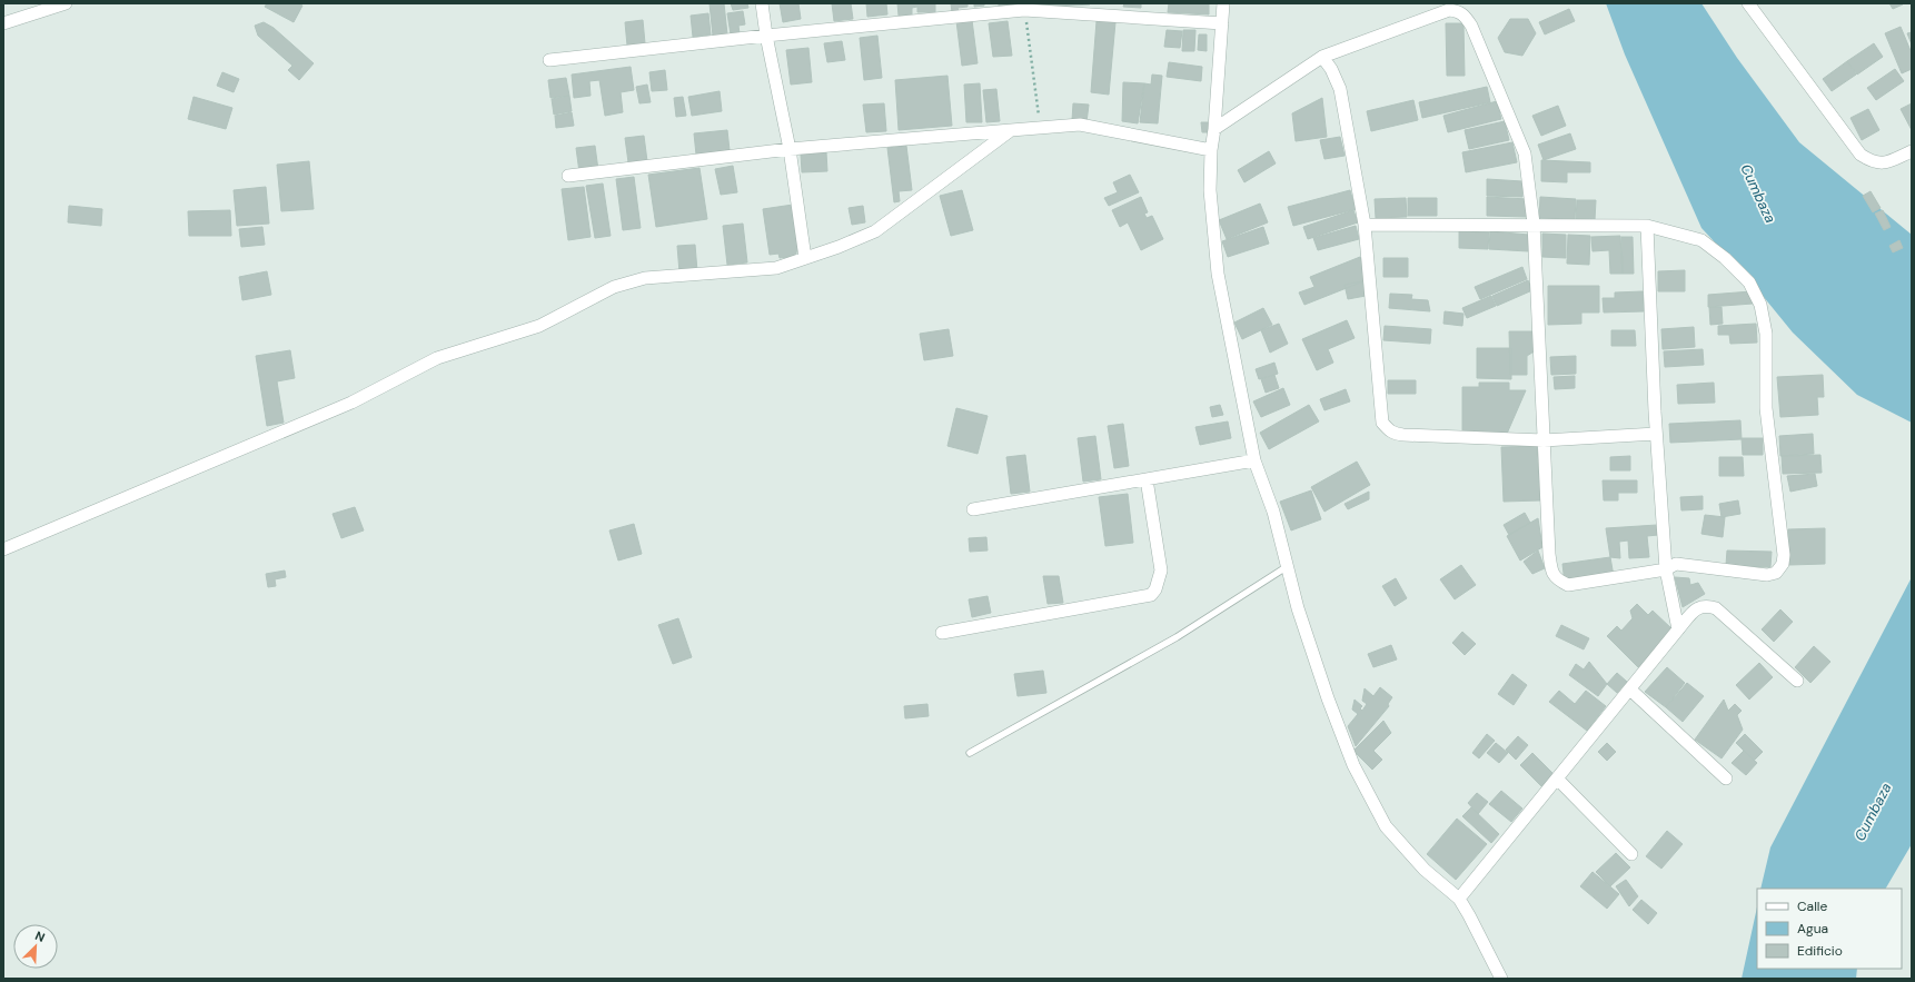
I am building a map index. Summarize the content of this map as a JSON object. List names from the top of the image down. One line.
{"water":["Cumbaza"],"legend":["Calle","Agua","Edificio"],"north":"top right"}
